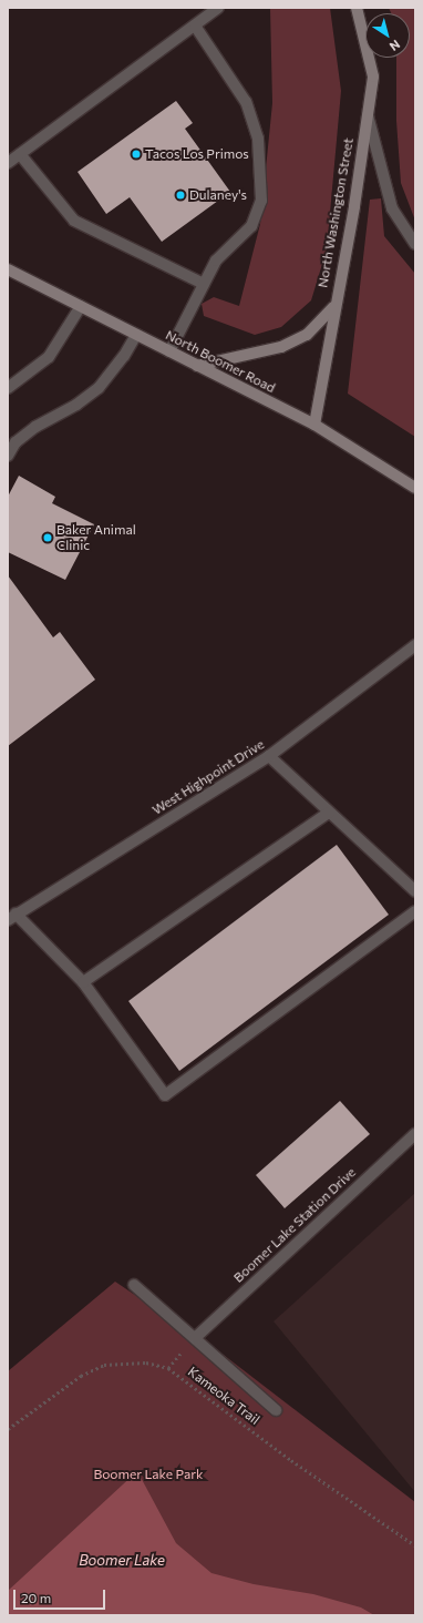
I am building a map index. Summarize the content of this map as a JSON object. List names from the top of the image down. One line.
{"streets":{"main road":["North Washington Street","North Boomer Road"],"street":["West Highpoint Drive","Boomer Lake Station Drive"],"path":["Kameoka Trail"]},"crossings":[["North Washington Street","North Boomer Road"]],"water":["Boomer Lake"],"parks":["Boomer Lake Park"],"places":["Tacos Los Primos","Dulaney's","Baker Animal Clinic"],"scale_bar":"20 m","north":"bottom right"}
